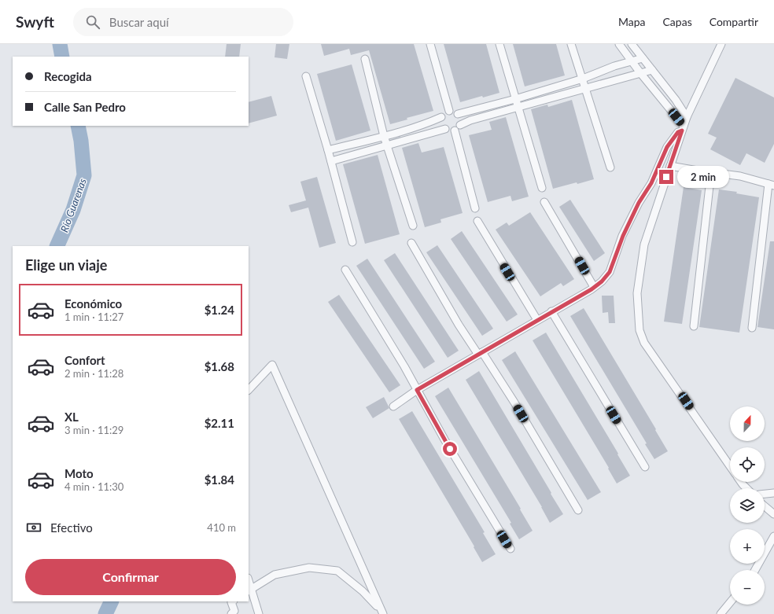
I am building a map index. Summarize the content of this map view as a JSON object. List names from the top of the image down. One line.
{"water":["Río Guarenas"],"north":"top","page":{"header":"Swyft","search":"Buscar aquí","nav":["Mapa","Capas","Compartir"],"banner":["Recogida","Calle San Pedro"],"bubble":"2 min","heading":"Elige un viaje","list":[{"name":"Económico","note":"1 min · 11:27","value":"$1.24"},{"name":"Confort","note":"2 min · 11:28","value":"$1.68"},{"name":"XL","note":"3 min · 11:29","value":"$2.11"},{"name":"Moto","note":"4 min · 11:30","value":"$1.84"}],"map_buttons":["+","−"],"pay":["Efectivo","410 m"],"buttons":"Confirmar"}}
